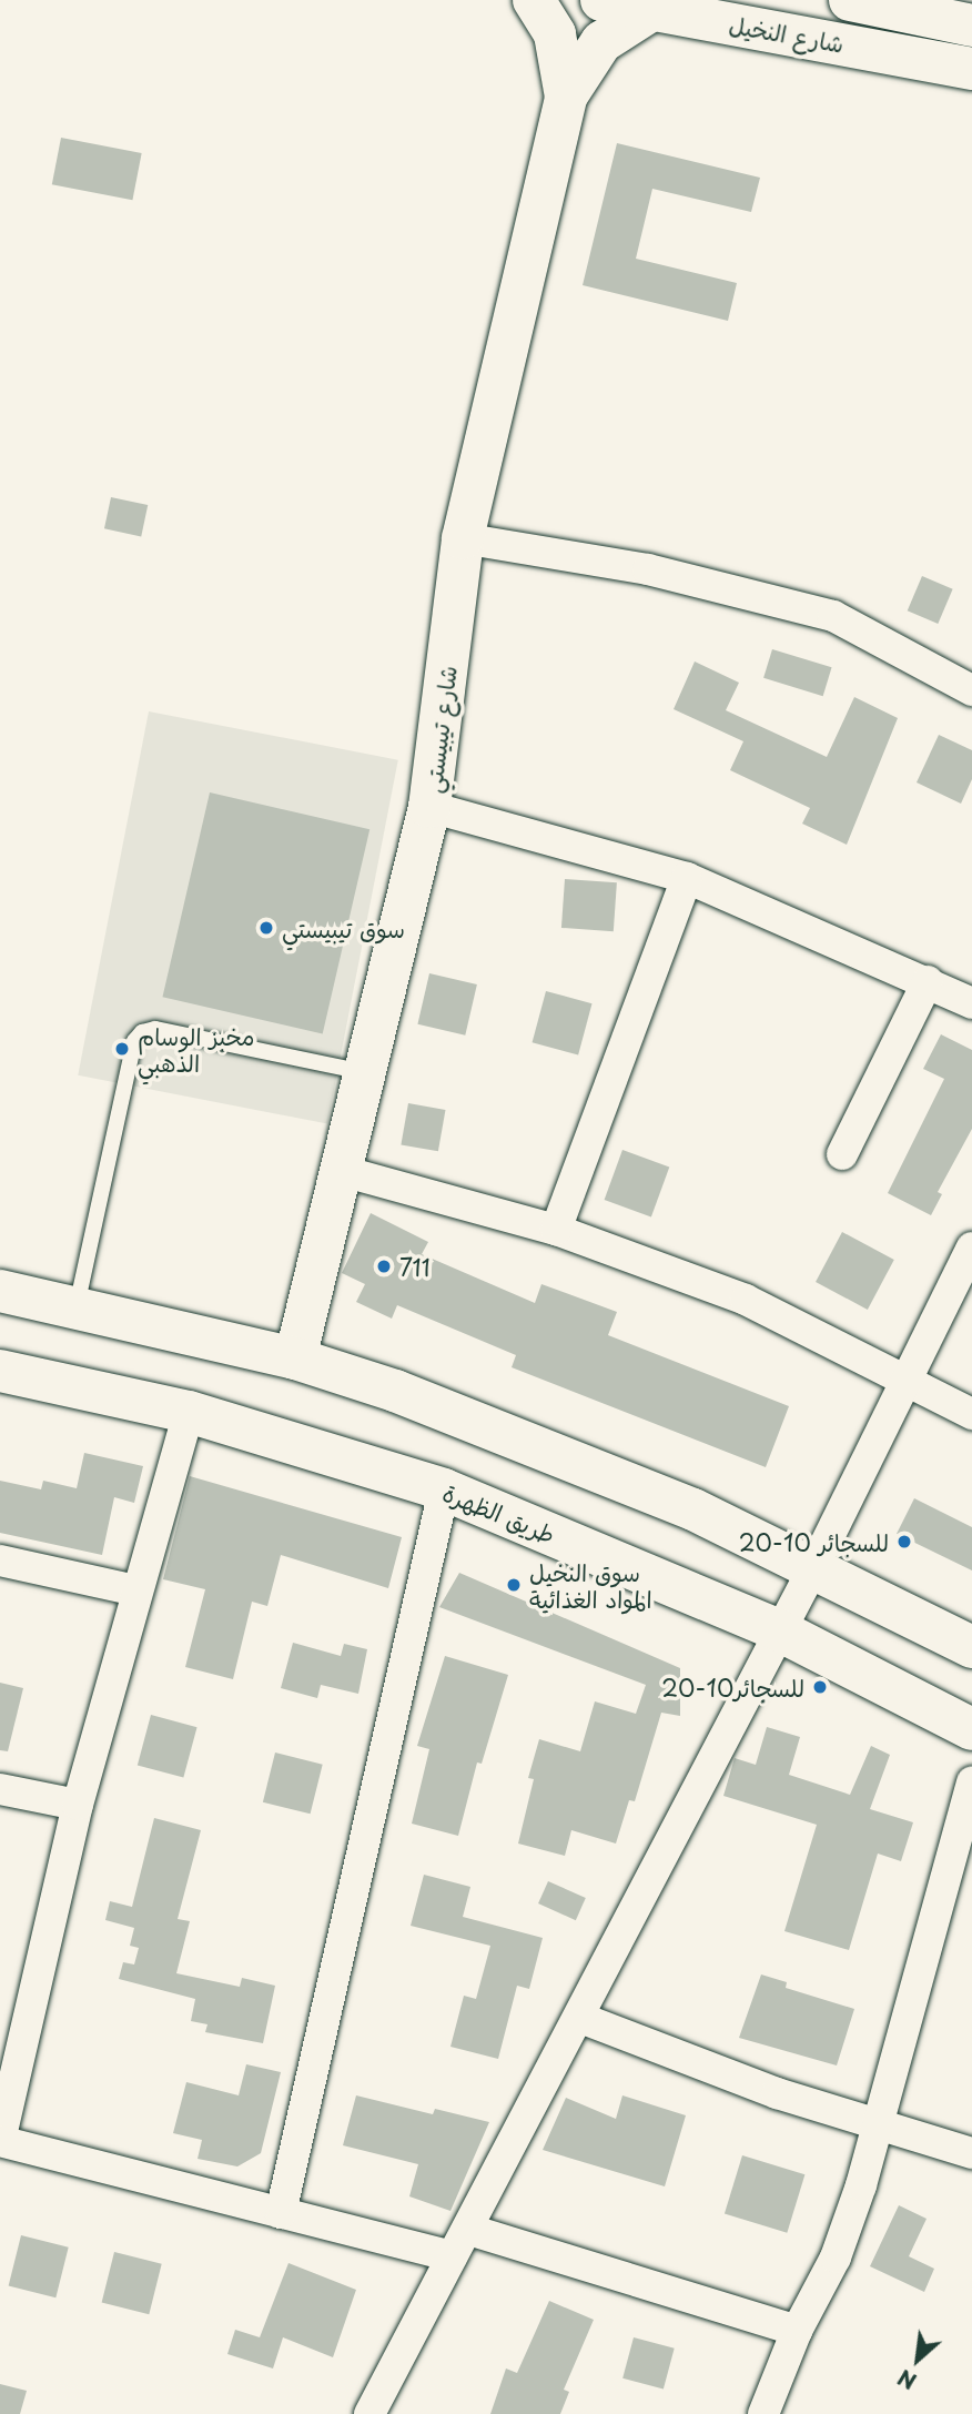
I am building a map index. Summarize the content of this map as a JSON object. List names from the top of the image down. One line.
{"streets":{"main road":["شارع النخيل","شارع تيبيستي","طريق الظهرة"]},"places":["سوق تيبيستي","مخبز الوسام الذهبي","711","20-10 للسجائر","سوق النخيل المواد الغذائية","20-10للسجائر"],"north":"bottom left"}
